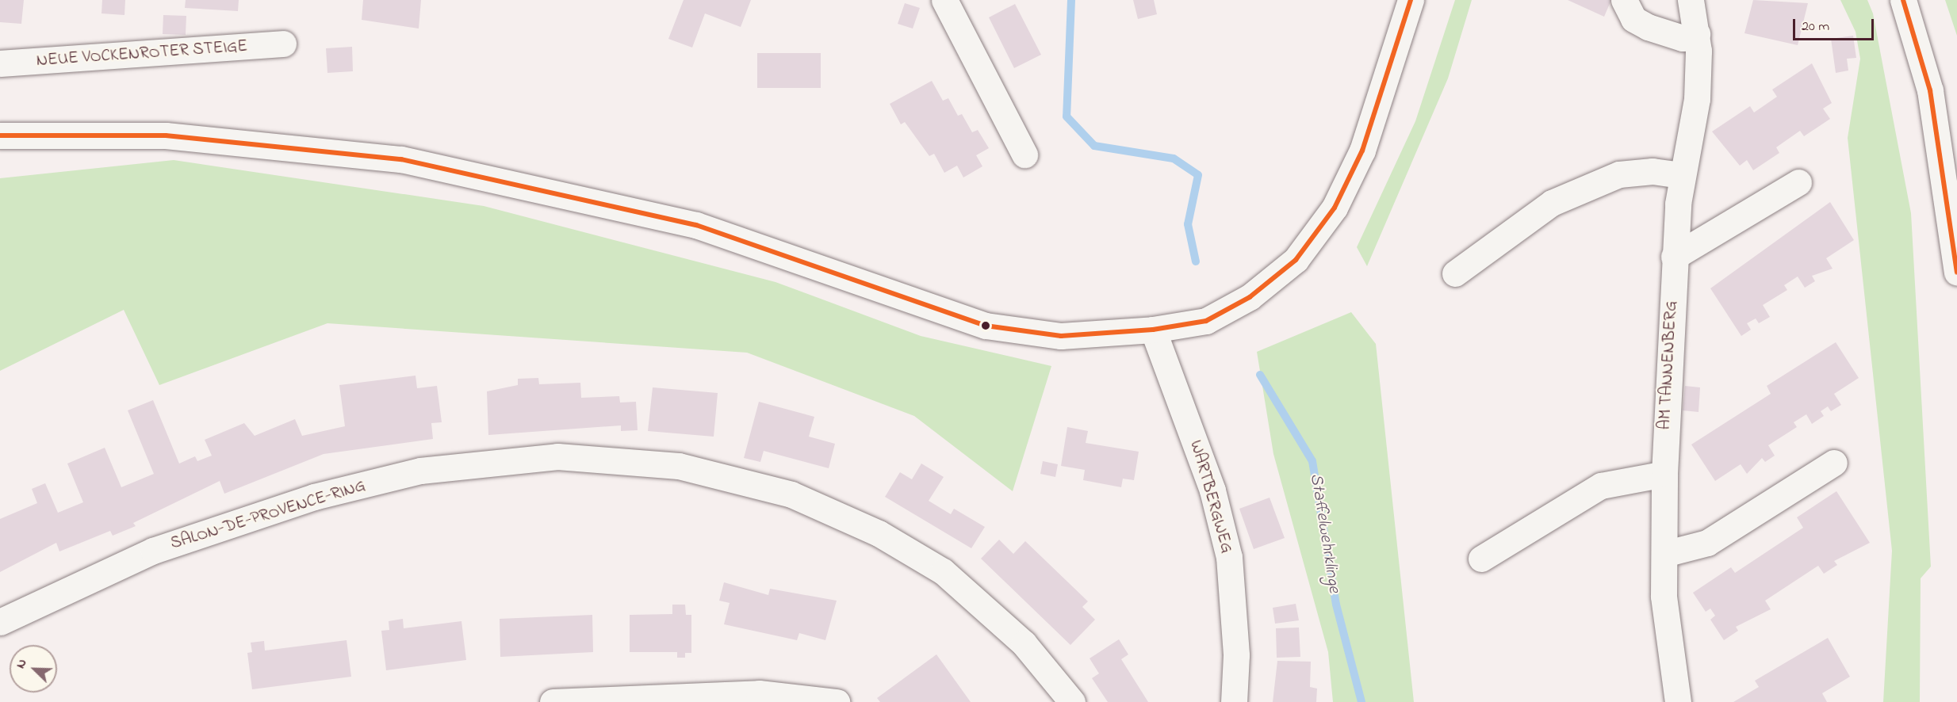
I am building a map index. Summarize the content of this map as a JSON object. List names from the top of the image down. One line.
{"streets":{"street":["NEUE VOCKENROTER STEIGE","AM TANNENBERG","WARTBERGWEG","SALON-DE-PROVENCE-RING"]},"water":["Staffelwehrklinge"],"scale_bar":"20 m","north":"top left"}
